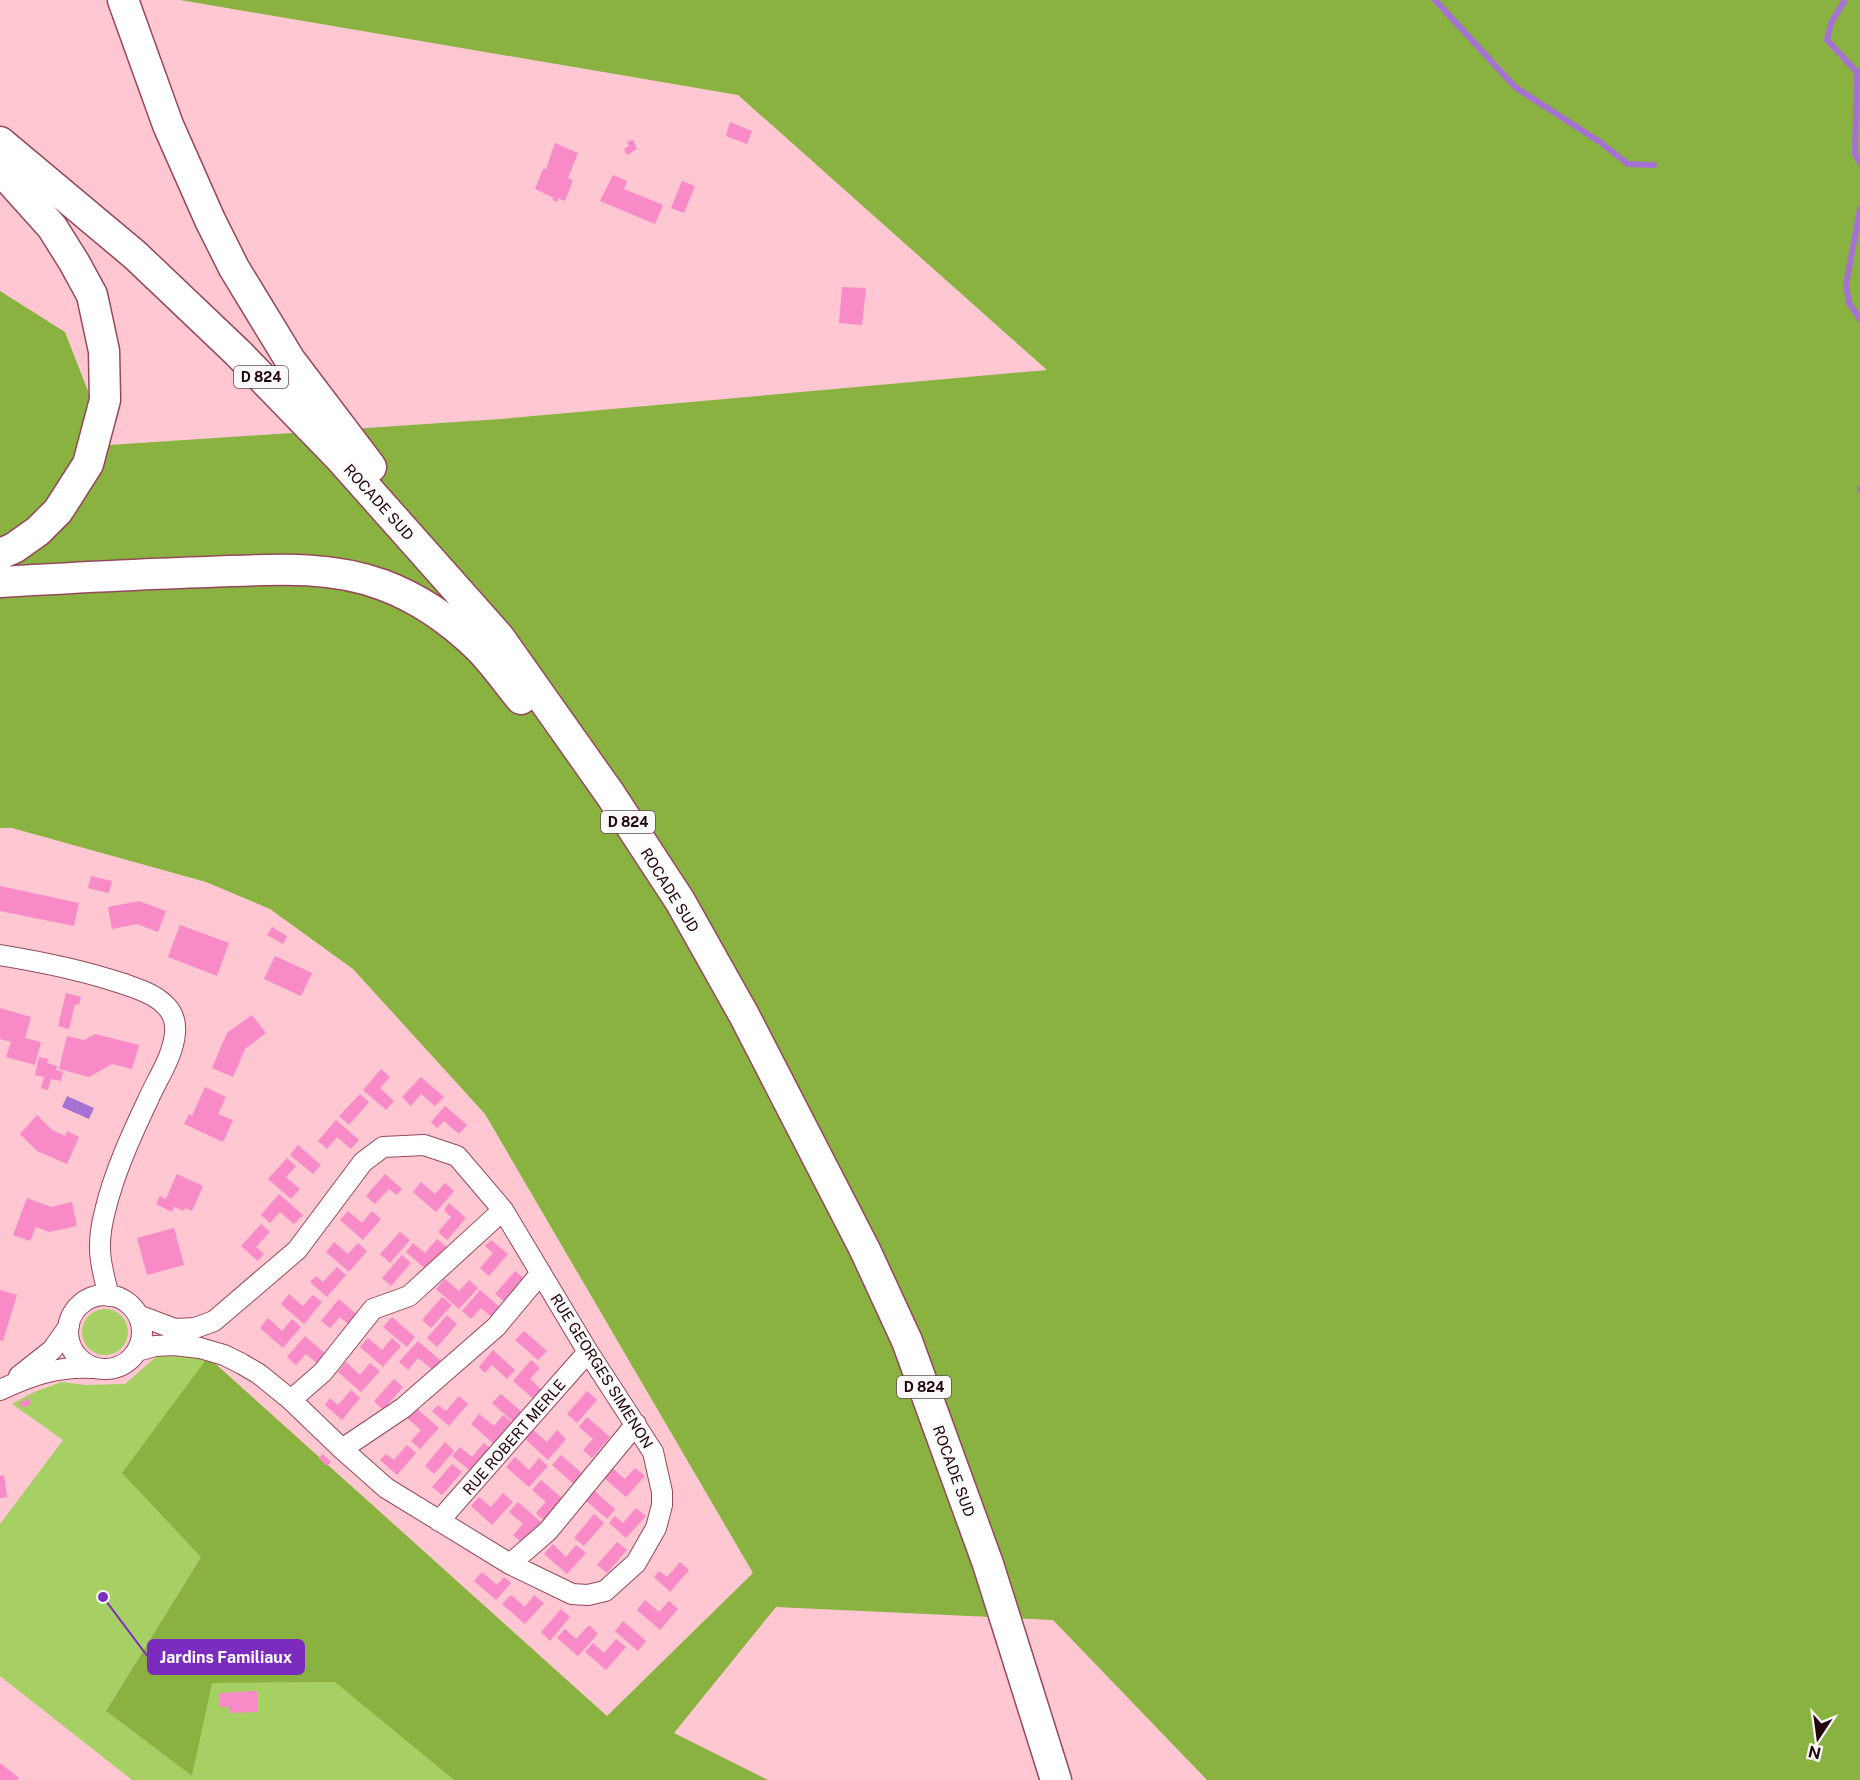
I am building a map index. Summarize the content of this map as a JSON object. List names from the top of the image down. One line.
{"streets":{"main road":["D 824","ROCADE SUD"],"street":["RUE GEORGES SIMENON","RUE ROBERT MERLE"]},"crossings":[["RUE GEORGES SIMENON","RUE ROBERT MERLE"]],"places":["Jardins Familiaux"],"north":"bottom"}
